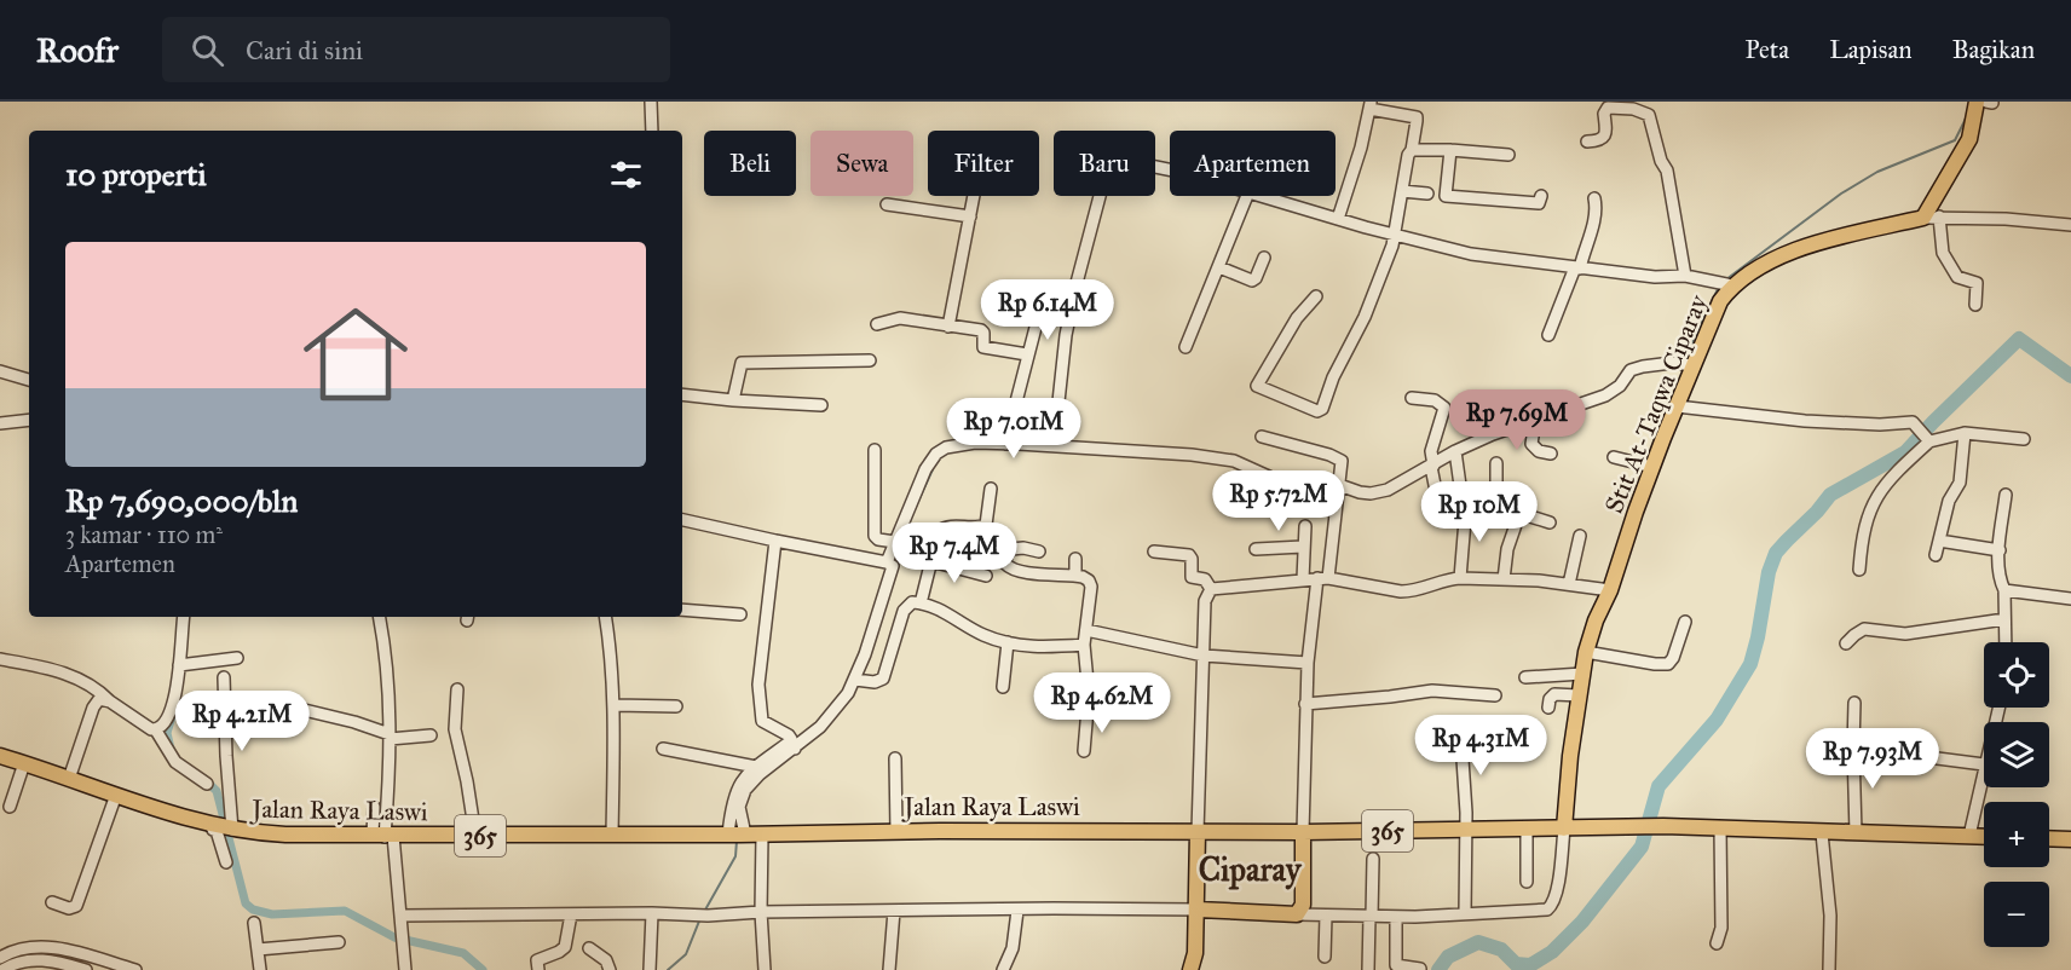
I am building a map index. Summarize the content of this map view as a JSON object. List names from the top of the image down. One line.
{"streets":{"main road":["Stit At-Taqwa Ciparay","Jalan Raya Laswi","365"]},"crossings":[["Stit At-Taqwa Ciparay","Jalan Raya Laswi"]],"districts":["Ciparay"],"page":{"header":"Roofr","search":"Cari di sini","nav":["Peta","Lapisan","Bagikan"],"chip":["Beli","Sewa","Filter","Baru","Apartemen"],"heading":"10 properti","list":[{"name":"Rp 7,690,000/bln","note":"3 kamar · 110 m² · Apartemen"}],"price":["Rp 6.14M","Rp 7.69M","Rp 7.01M","Rp 5.72M","Rp 10M","Rp 7.4M","Rp 4.62M","Rp 4.21M","Rp 4.31M","Rp 7.93M"],"map_buttons":["+","−"]}}
